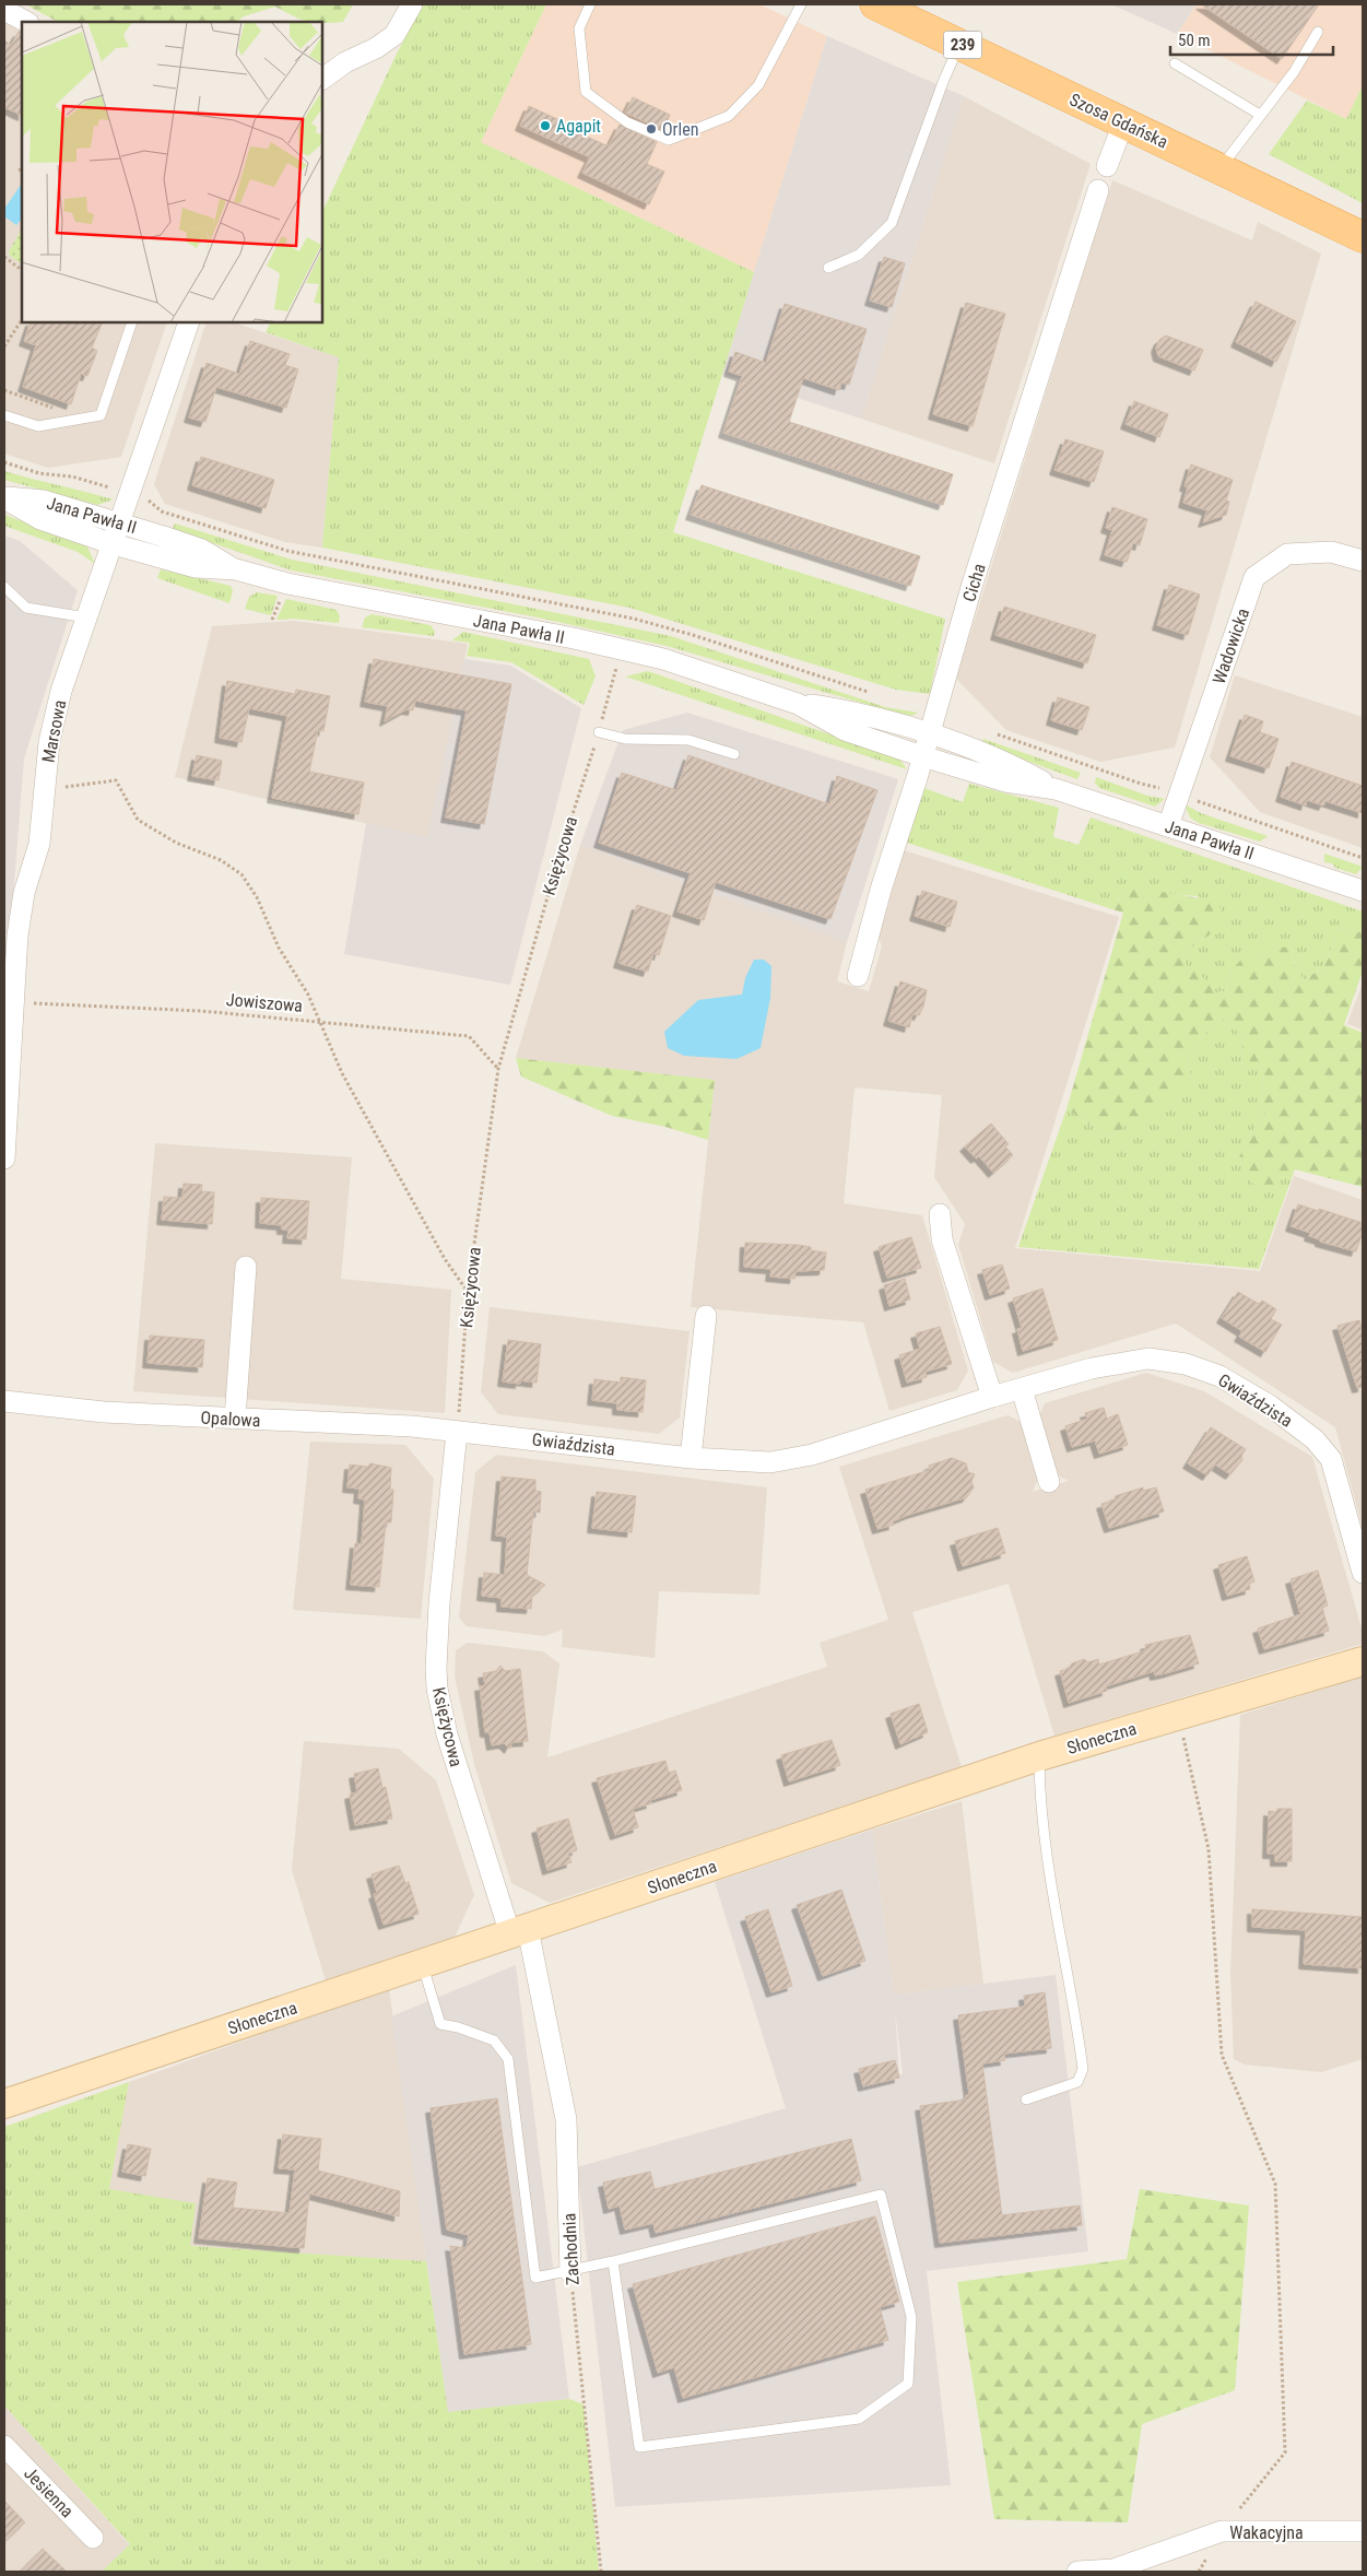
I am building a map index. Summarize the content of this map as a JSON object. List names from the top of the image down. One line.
{"streets":{"main road":["239","Szosa Gdańska"],"street":["Jana Pawła II","Cicha","Wadowicka","Marsowa","Księżycowa","Gwiaździsta","Opalowa","Słoneczna","Zachodnia","Jesienna","Wakacyjna"],"path":["Jowiszowa"]},"crossings":[["Jana Pawła II","Cicha"],["Jana Pawła II","Wadowicka"],["Jana Pawła II","Marsowa"],["Jana Pawła II","Księżycowa"],["Marsowa","Jowiszowa"],["Księżycowa","Jowiszowa"],["Księżycowa","Gwiaździsta"],["Księżycowa","Opalowa"],["Księżycowa","Słoneczna"],["Księżycowa","Zachodnia"],["Gwiaździsta","Opalowa"],["Słoneczna","Zachodnia"]],"places":["Agapit","Orlen"],"scale_bar":"50 m"}
